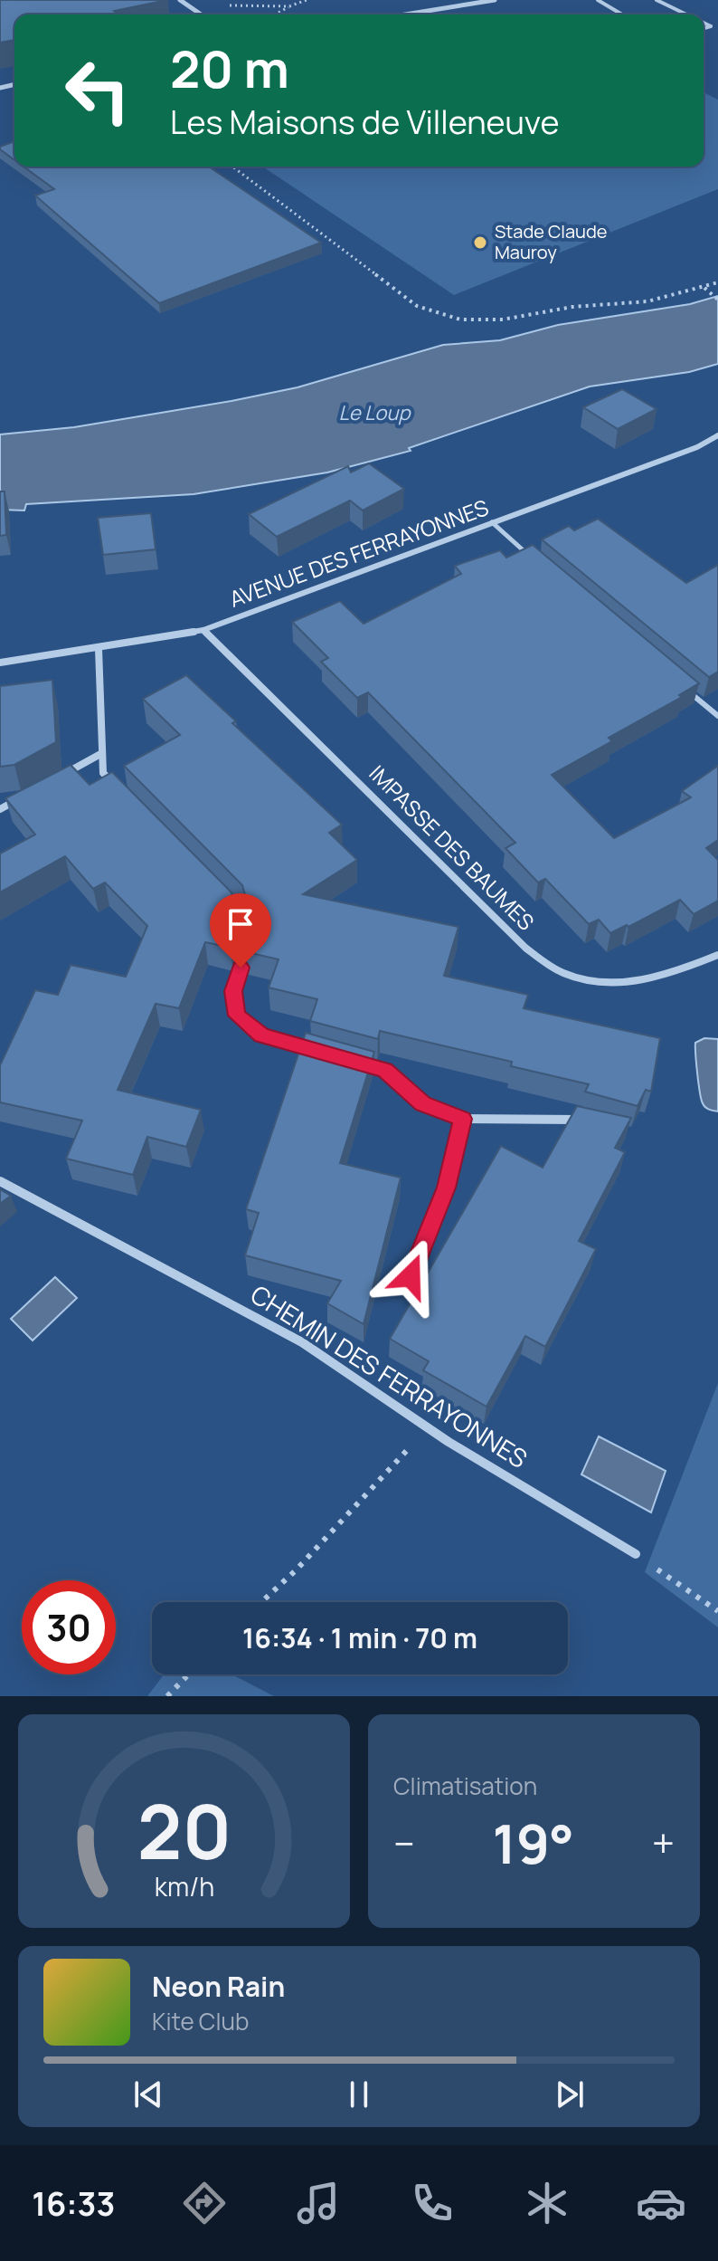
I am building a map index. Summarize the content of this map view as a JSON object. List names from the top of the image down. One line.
{"streets":{"street":["AVENUE DES FERRAYONNES","IMPASSE DES BAUMES","CHEMIN DES FERRAYONNES"]},"crossings":[["AVENUE DES FERRAYONNES","IMPASSE DES BAUMES"]],"water":["Le Loup"],"places":["Stade Claude Mauroy"],"page":{"turn":["20 m","Les Maisons de Villeneuve"],"limit":"30","trip":"16:34 · 1 min · 70 m","tile":"Climatisation","heat":["−","19°","+"],"song":["Neon Rain","Kite Club"],"tabs":"16:33","gauge":["20","km/h"]}}
